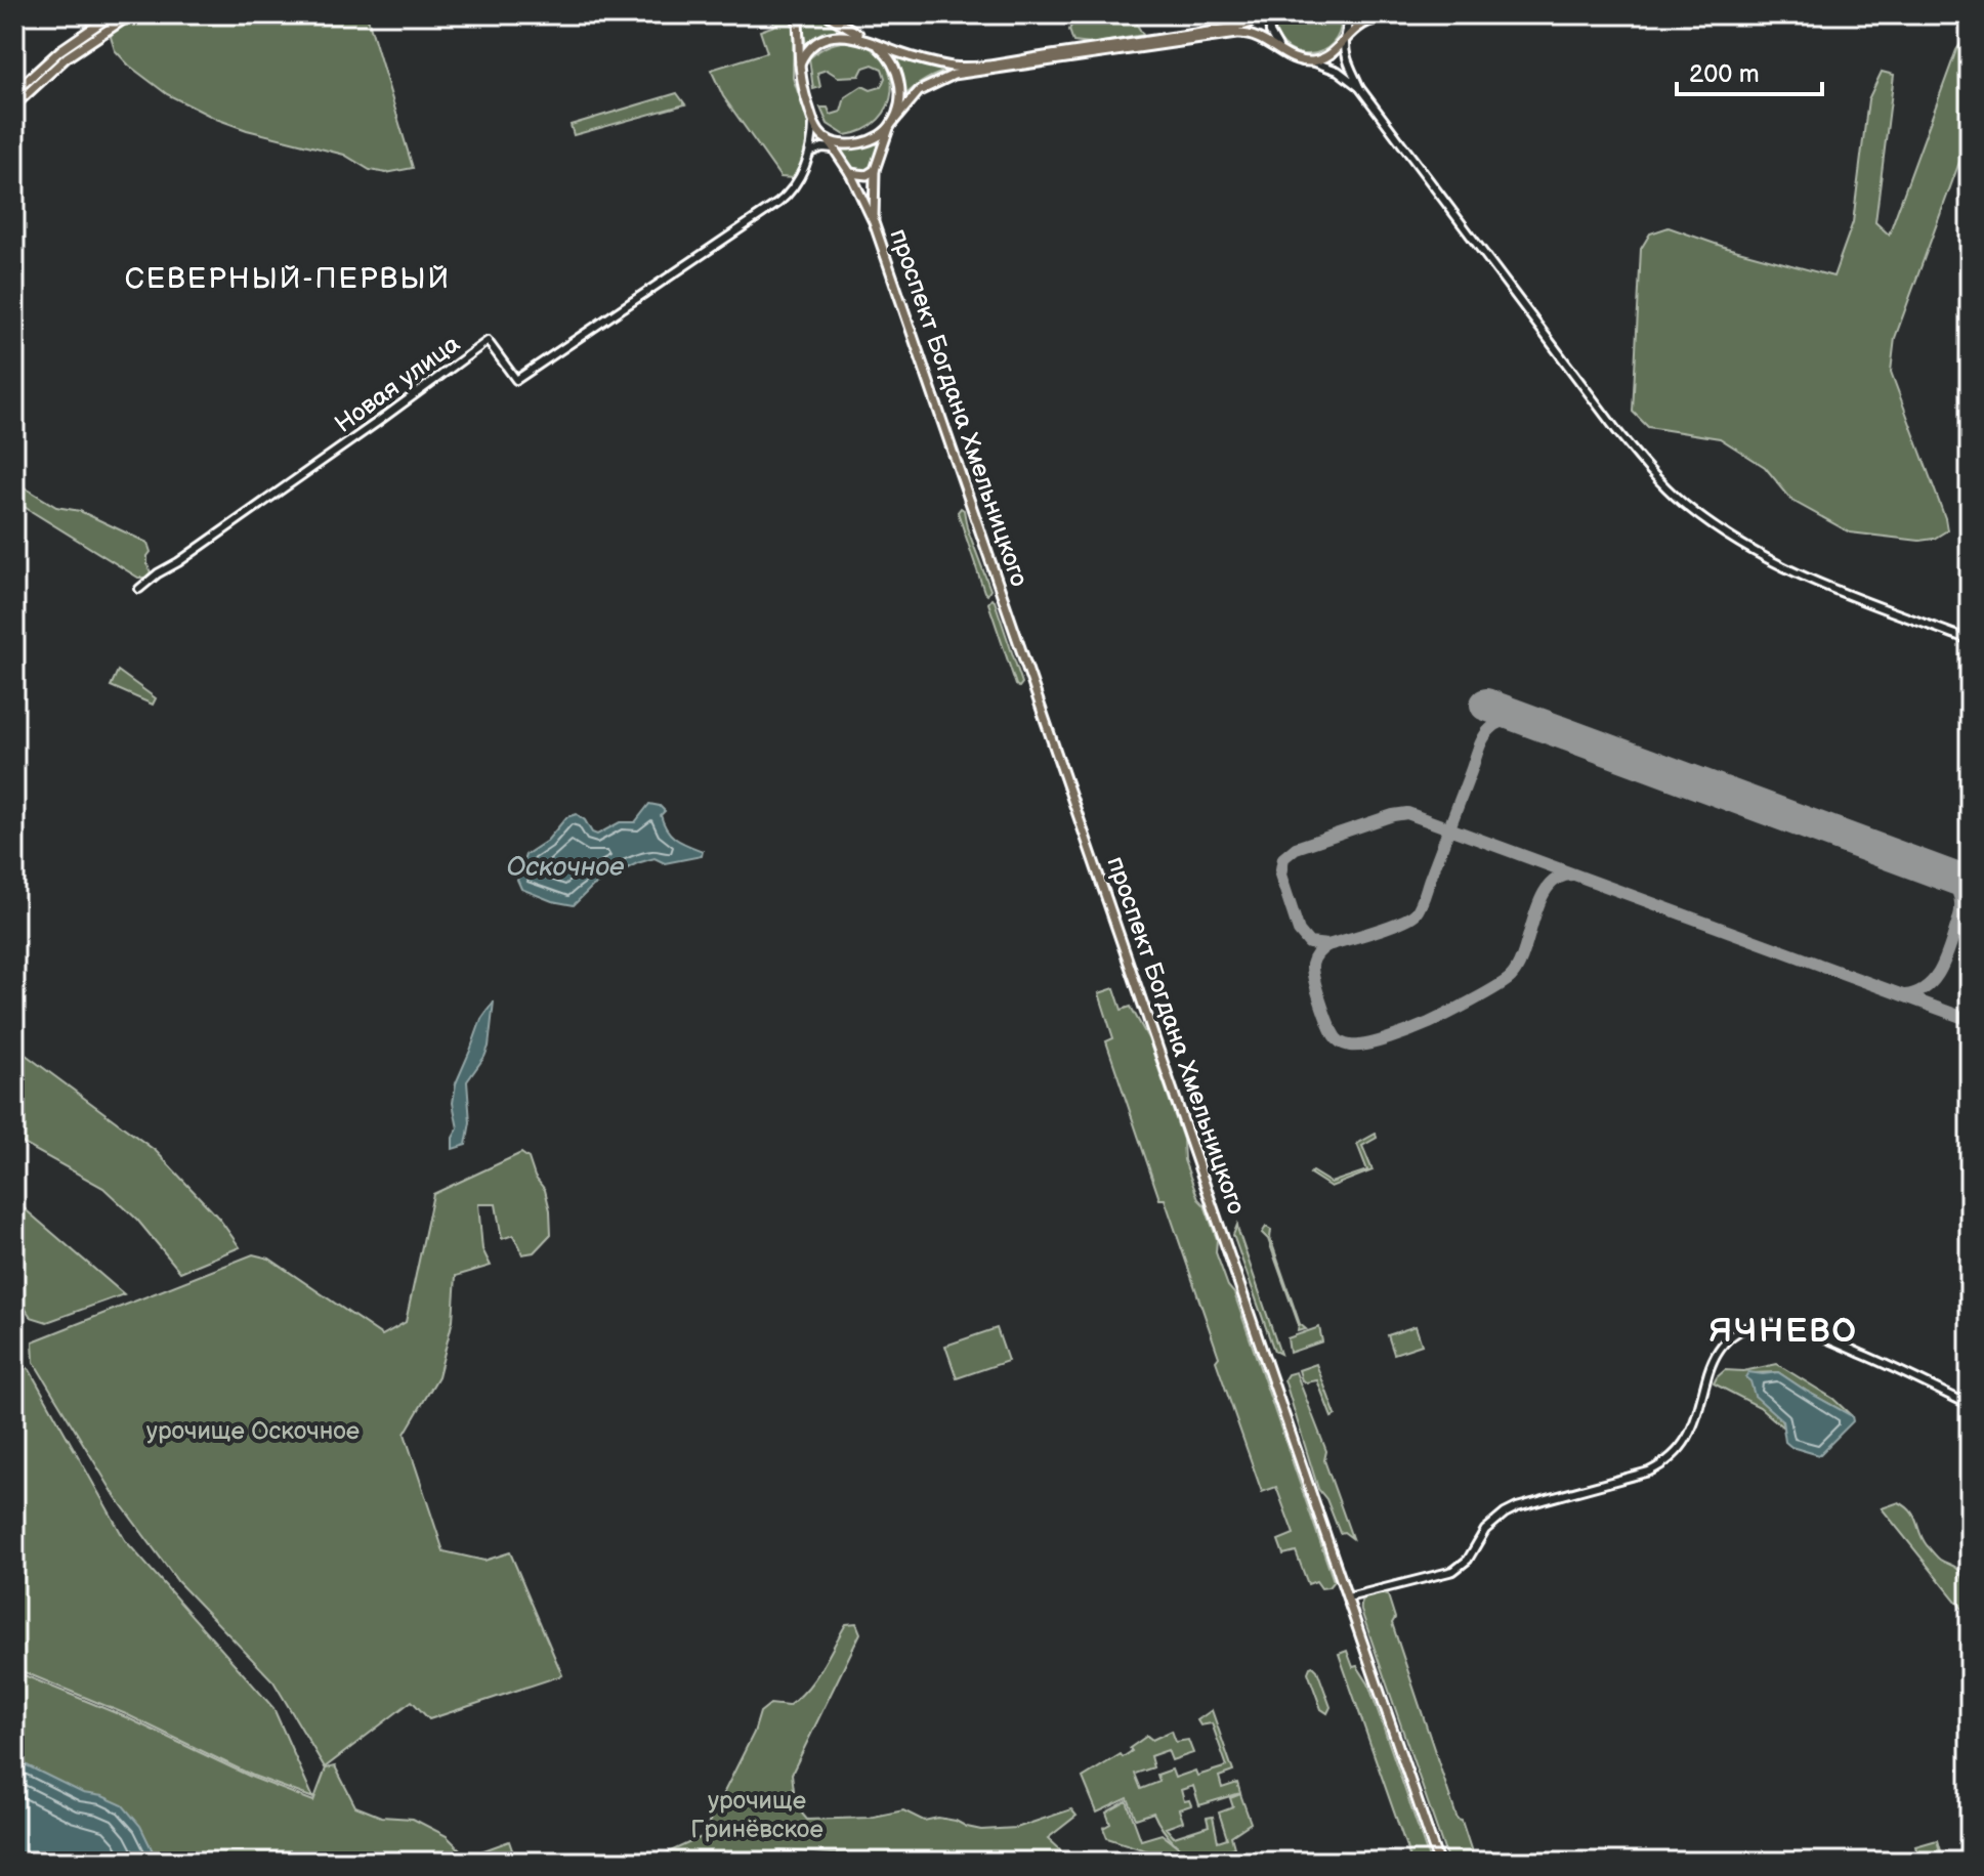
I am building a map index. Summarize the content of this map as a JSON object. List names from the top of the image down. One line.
{"streets":{"main road":["проспект Богдана Хмельницкого"],"street":["Новая улица"]},"crossings":[["Новая улица","проспект Богдана Хмельницкого"]],"districts":["СЕВЕРНЫЙ-ПЕРВЫЙ","ЯЧНЕВО"],"water":["Оскочное"],"parks":["урочище Оскочное","урочище Гринёвское"],"scale_bar":"200 m"}
